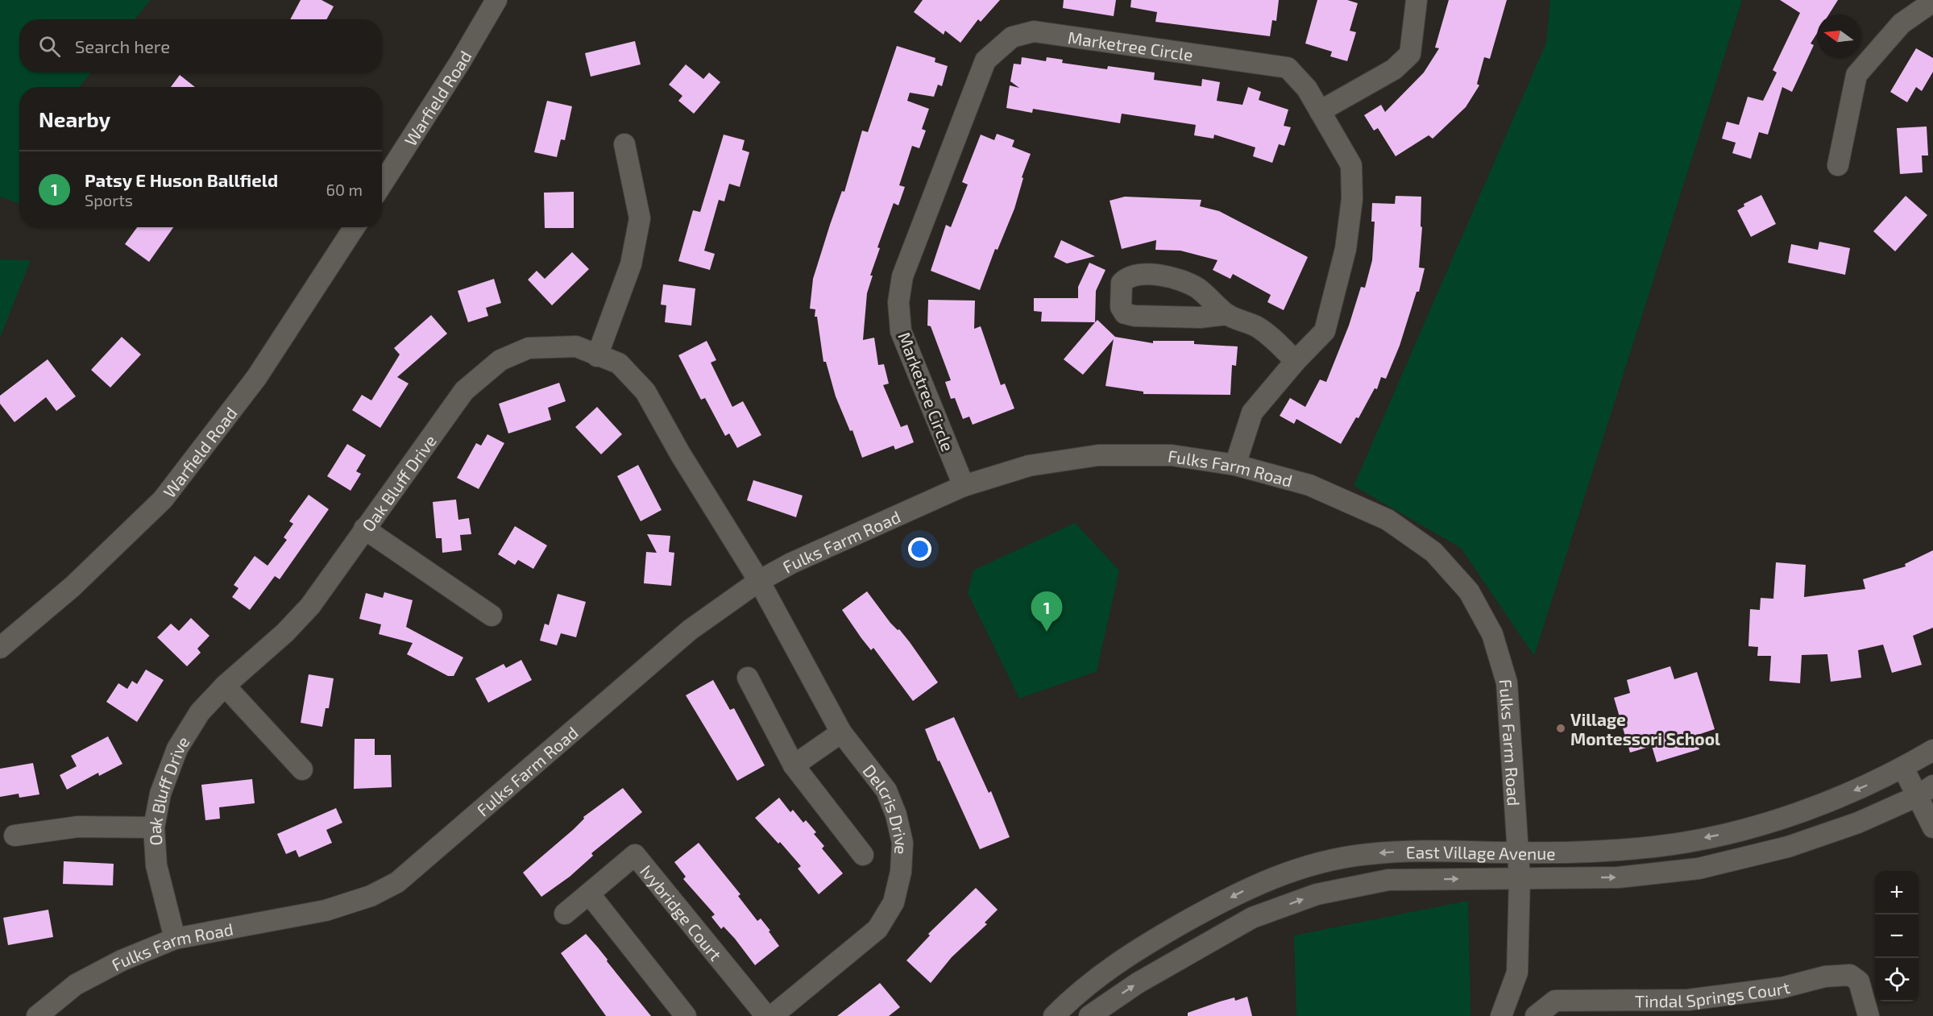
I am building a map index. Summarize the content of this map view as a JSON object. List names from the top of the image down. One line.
{"streets":{"street":["Marketree Circle","Warfield Road","Fulks Farm Road","Oak Bluff Drive","Delcris Drive","East Village Avenue","Ivybridge Court","Tindal Springs Court"]},"crossings":[["Marketree Circle","Fulks Farm Road"],["Fulks Farm Road","Oak Bluff Drive"],["Fulks Farm Road","Delcris Drive"],["Fulks Farm Road","East Village Avenue"],["Oak Bluff Drive","Delcris Drive"]],"places":["Village Montessori School"],"north":"left","page":{"search":"Search here","heading":"Nearby","list":[{"mark":"1","name":"Patsy E Huson Ballfield","note":"Sports","value":"60 m"}],"pins":"1","map_buttons":["+","−"]}}
